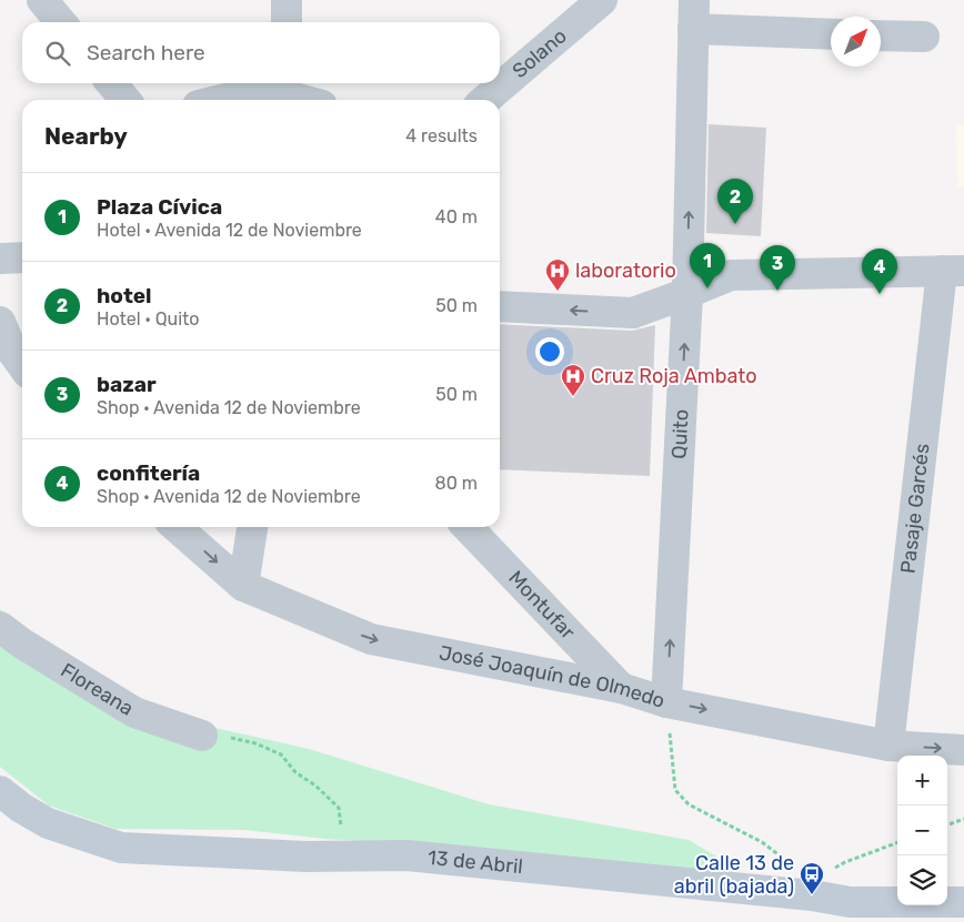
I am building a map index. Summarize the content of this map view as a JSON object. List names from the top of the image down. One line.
{"streets":{"street":["Solano","Quito","Pasaje Garcés","Montufar","José Joaquín de Olmedo","Floreana","13 de Abril"]},"crossings":[["Quito","José Joaquín de Olmedo"],["Pasaje Garcés","José Joaquín de Olmedo"],["Montufar","José Joaquín de Olmedo"]],"one_way":["Quito","José Joaquín de Olmedo"],"places":{"hospital":["laboratorio","Cruz Roja Ambato"],"bus stop":["Calle 13 de abril (bajada)"]},"north":"top right","page":{"search":"Search here","heading":["Nearby","4 results"],"list":[{"mark":"1","name":"Plaza Cívica","note":"Hotel · Avenida 12 de Noviembre","value":"40 m"},{"mark":"2","name":"hotel","note":"Hotel · Quito","value":"50 m"},{"mark":"3","name":"bazar","note":"Shop · Avenida 12 de Noviembre","value":"50 m"},{"mark":"4","name":"confitería","note":"Shop · Avenida 12 de Noviembre","value":"80 m"}],"pins":["2","1","3","4"],"map_buttons":["+","−"]}}
